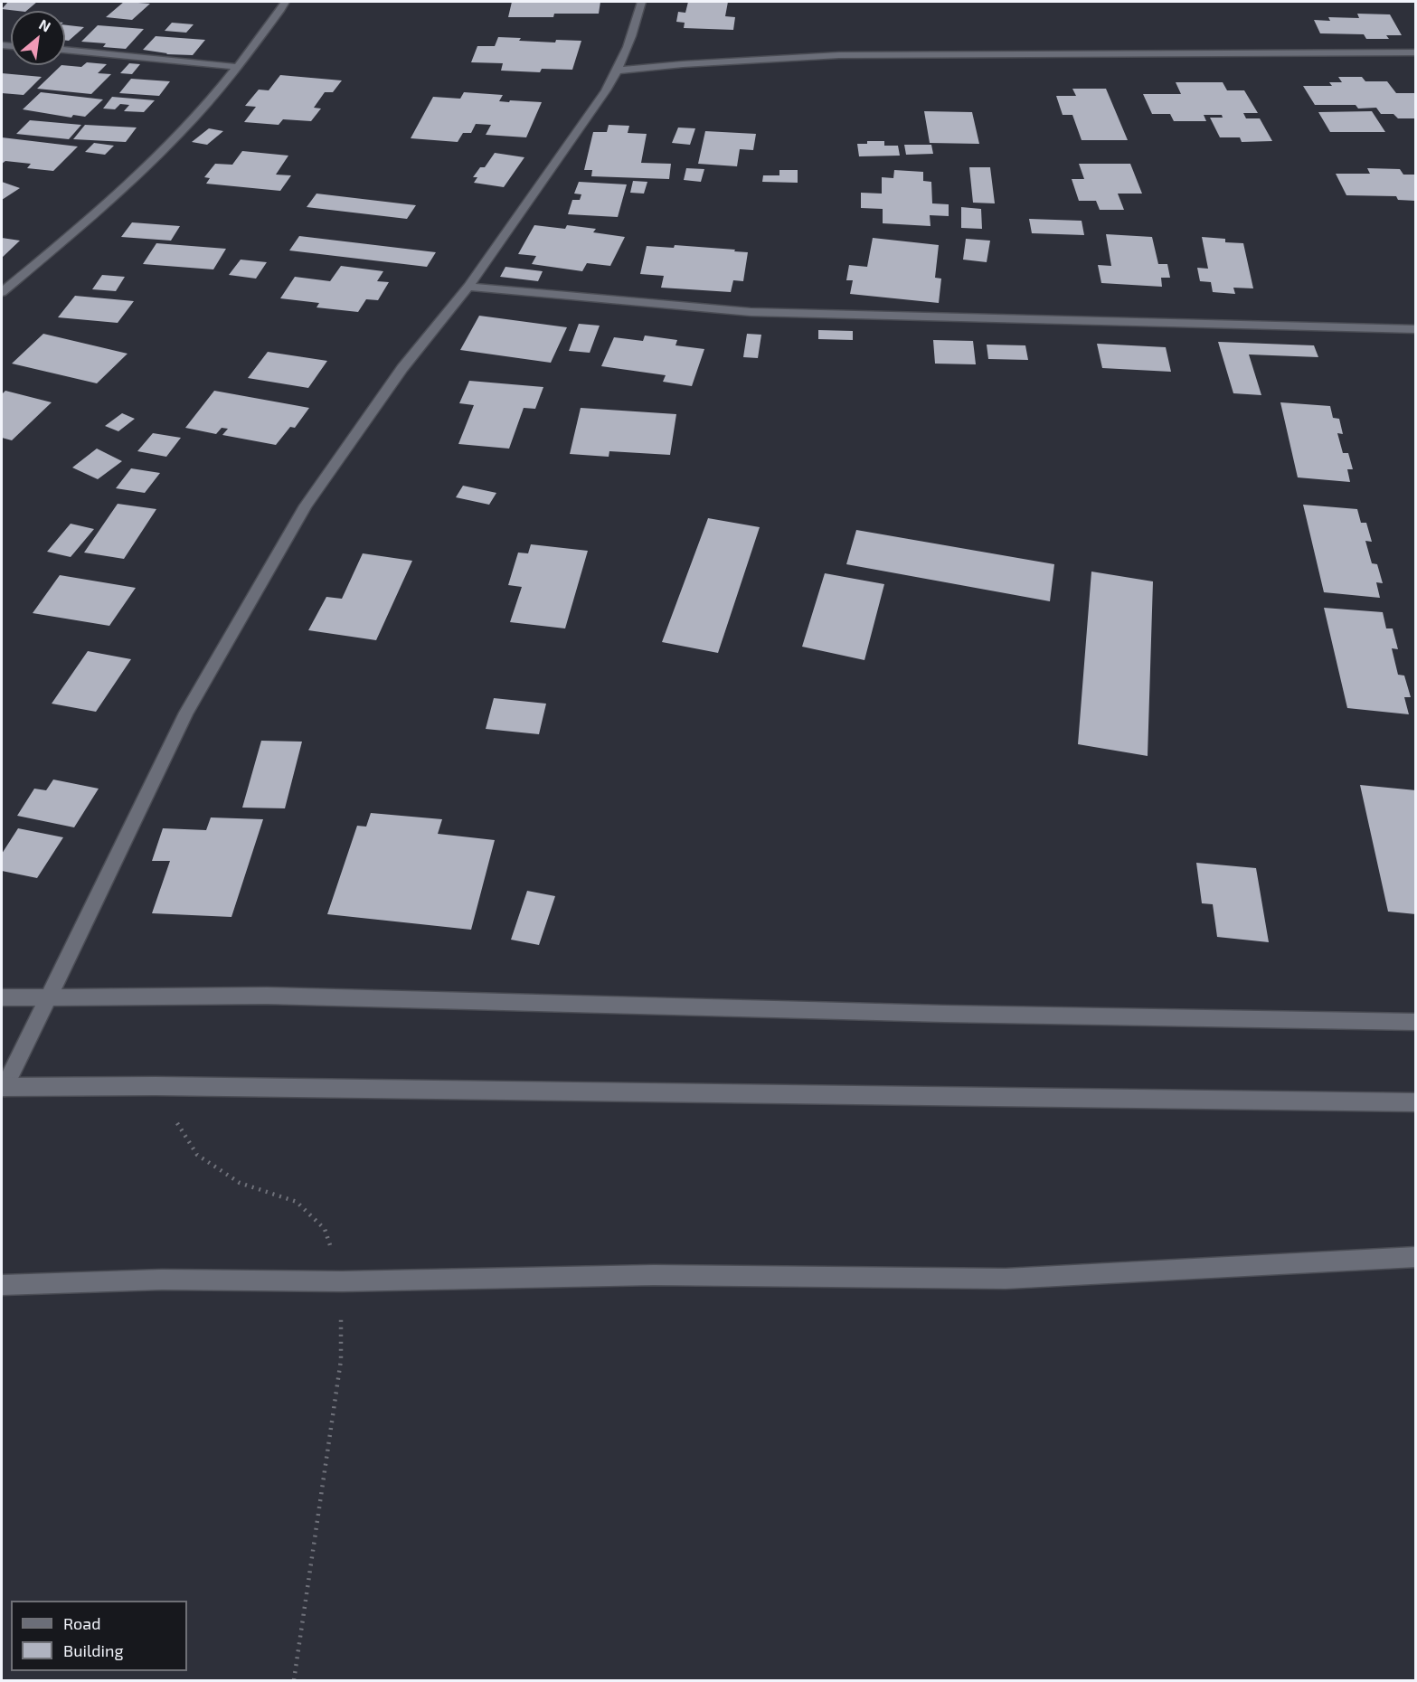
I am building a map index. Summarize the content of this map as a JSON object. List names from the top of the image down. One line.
{"legend":["Road","Building"],"north":"top right"}
